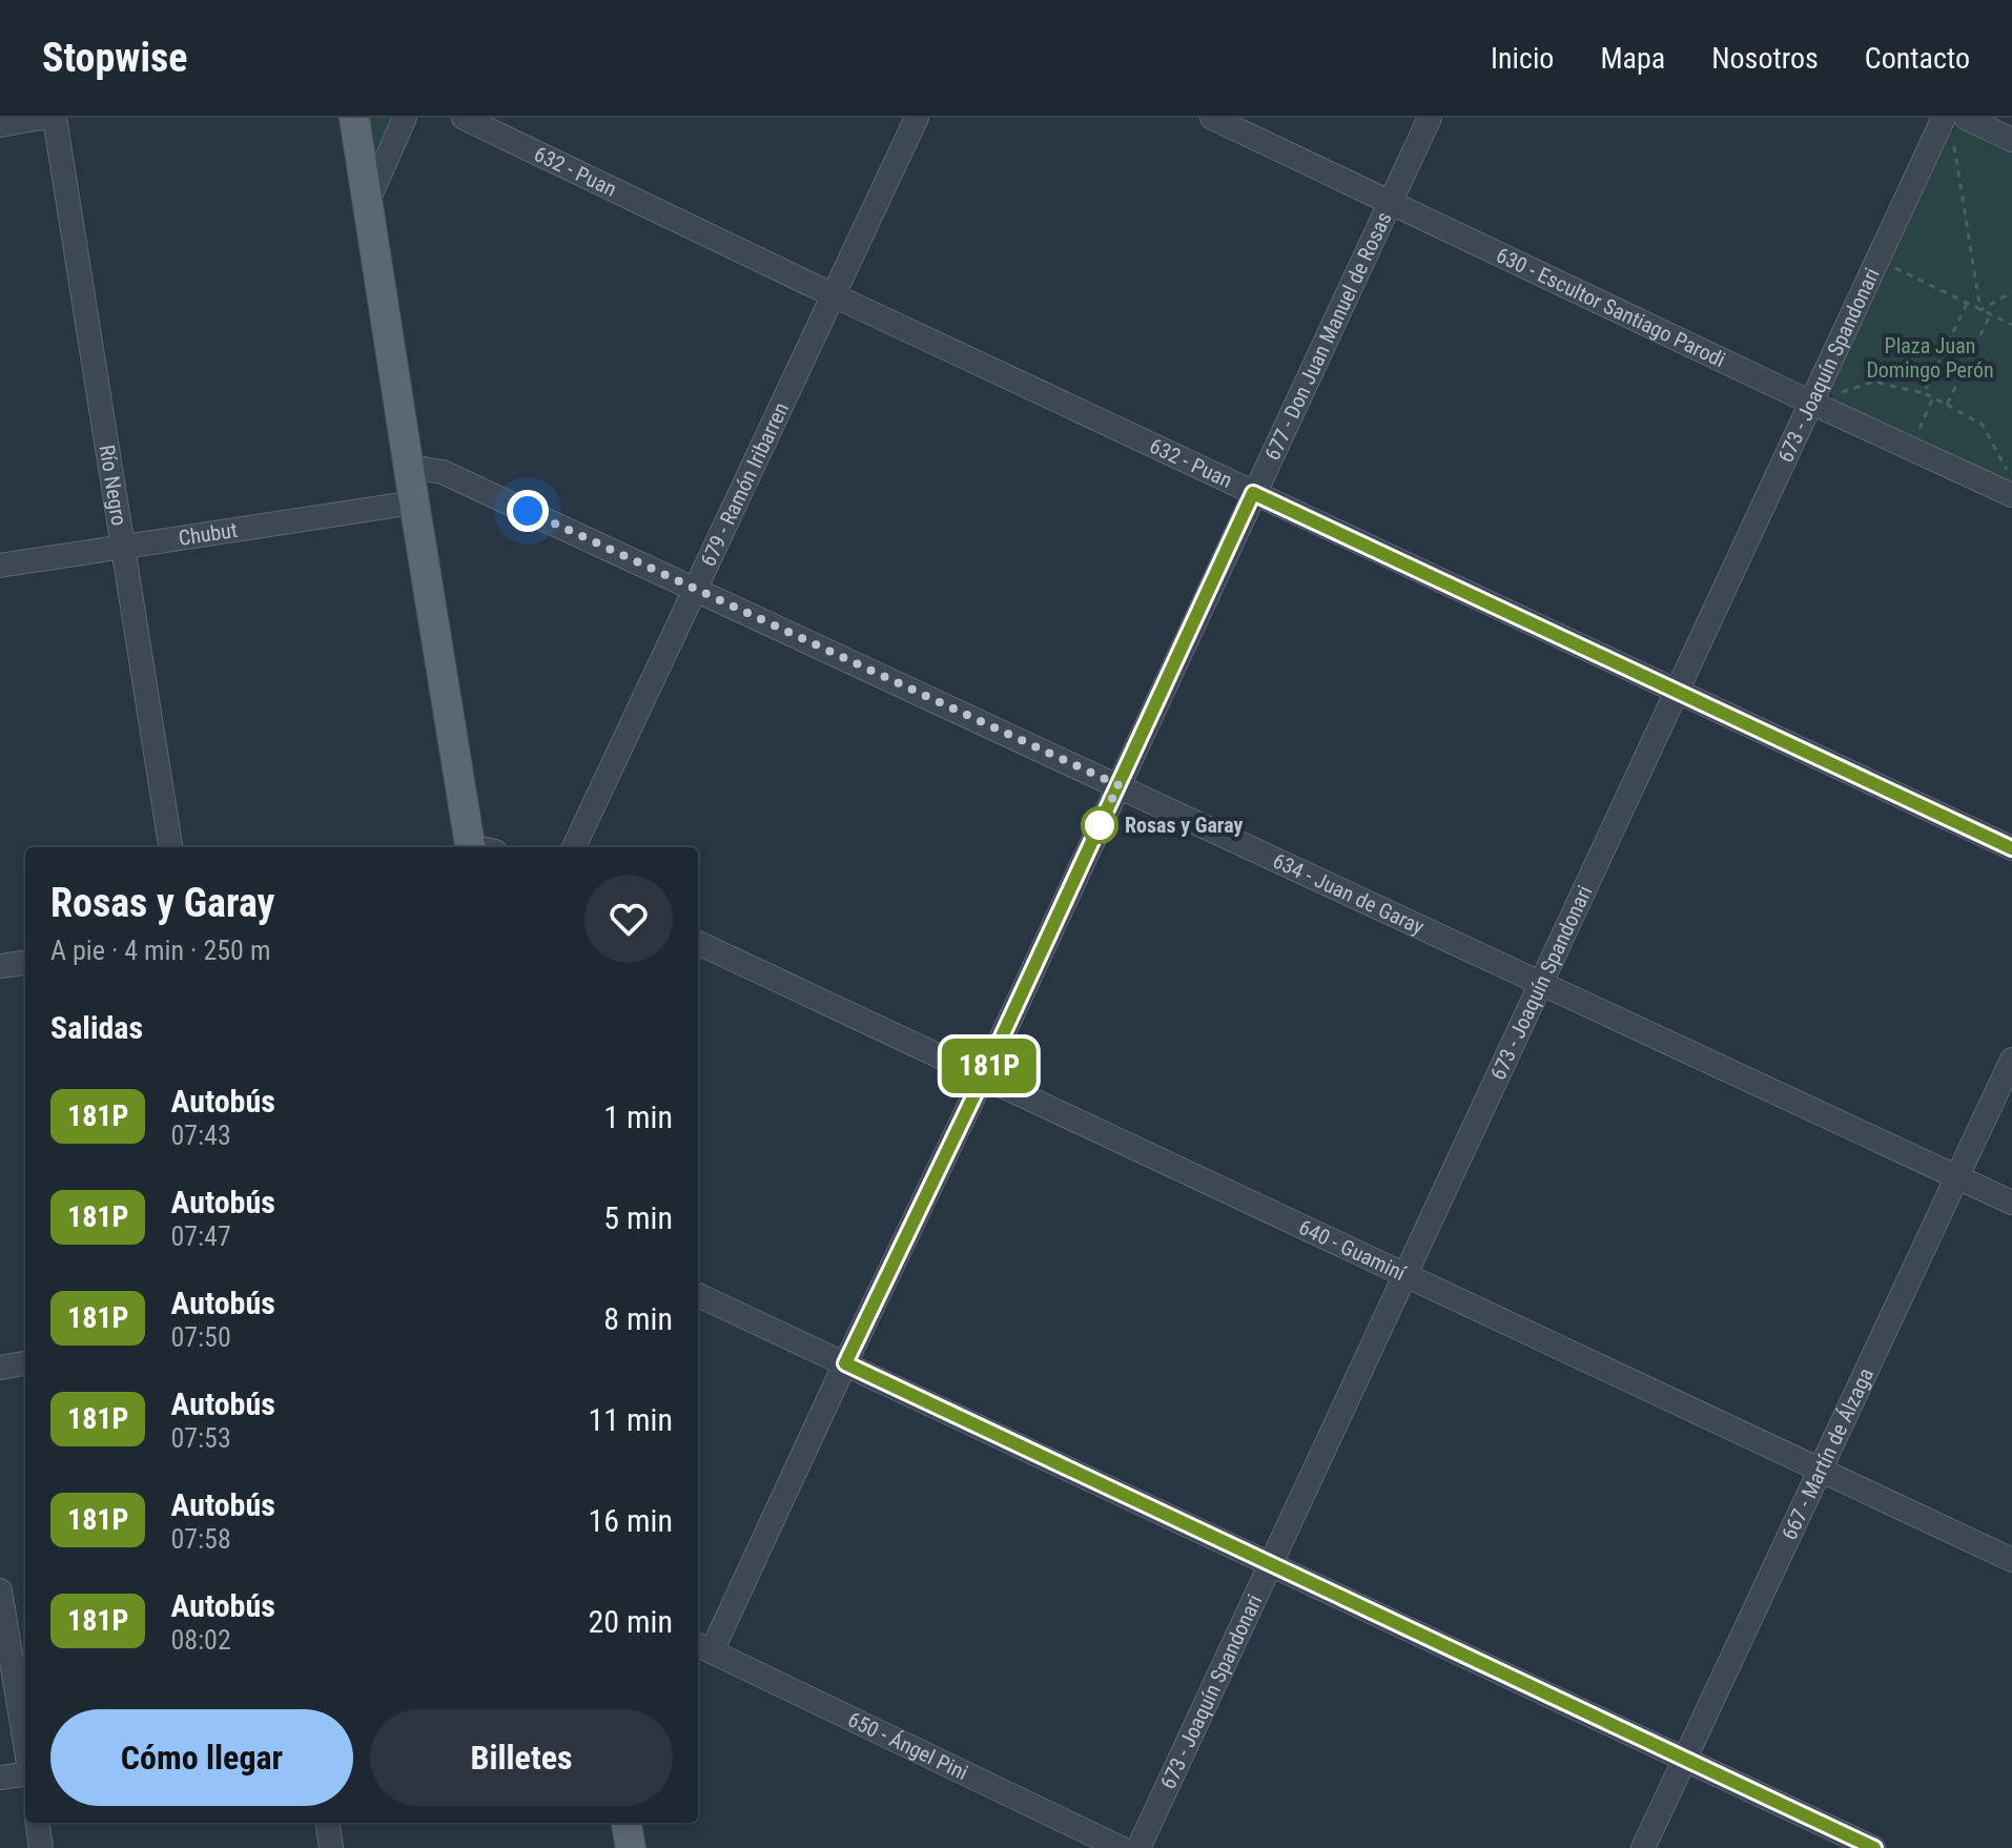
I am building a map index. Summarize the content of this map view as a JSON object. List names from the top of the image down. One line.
{"streets":{"street":["632 - Puan","630 - Escultor Santiago Parodi","677 - Don Juan Manuel de Rosas","673 - Joaquín Spandonari","Río Negro","679 - Ramón Iribarren","Chubut","634 - Juan de Garay","640 - Guaminí","667 - Martín de Álzaga","650 - Ángel Pini"]},"crossings":[["632 - Puan","677 - Don Juan Manuel de Rosas"],["632 - Puan","673 - Joaquín Spandonari"],["632 - Puan","679 - Ramón Iribarren"],["630 - Escultor Santiago Parodi","677 - Don Juan Manuel de Rosas"],["630 - Escultor Santiago Parodi","673 - Joaquín Spandonari"],["677 - Don Juan Manuel de Rosas","634 - Juan de Garay"],["677 - Don Juan Manuel de Rosas","640 - Guaminí"],["677 - Don Juan Manuel de Rosas","650 - Ángel Pini"],["673 - Joaquín Spandonari","634 - Juan de Garay"],["673 - Joaquín Spandonari","640 - Guaminí"],["Río Negro","Chubut"],["679 - Ramón Iribarren","634 - Juan de Garay"],["634 - Juan de Garay","667 - Martín de Álzaga"],["640 - Guaminí","667 - Martín de Álzaga"]],"parks":["Plaza Juan Domingo Perón"],"places":["Rosas y Garay"],"lines":["bus line 181P"],"page":{"header":"Stopwise","nav":["Inicio","Mapa","Nosotros","Contacto"],"on_map":"181P","heading":[["Rosas y Garay","A pie · 4 min · 250 m"],"Salidas"],"list":[{"mark":"181P","name":"Autobús","note":"07:43","value":"1 min"},{"mark":"181P","name":"Autobús","note":"07:47","value":"5 min"},{"mark":"181P","name":"Autobús","note":"07:50","value":"8 min"},{"mark":"181P","name":"Autobús","note":"07:53","value":"11 min"},{"mark":"181P","name":"Autobús","note":"07:58","value":"16 min"},{"mark":"181P","name":"Autobús","note":"08:02","value":"20 min"}],"buttons":["Cómo llegar","Billetes"]}}
